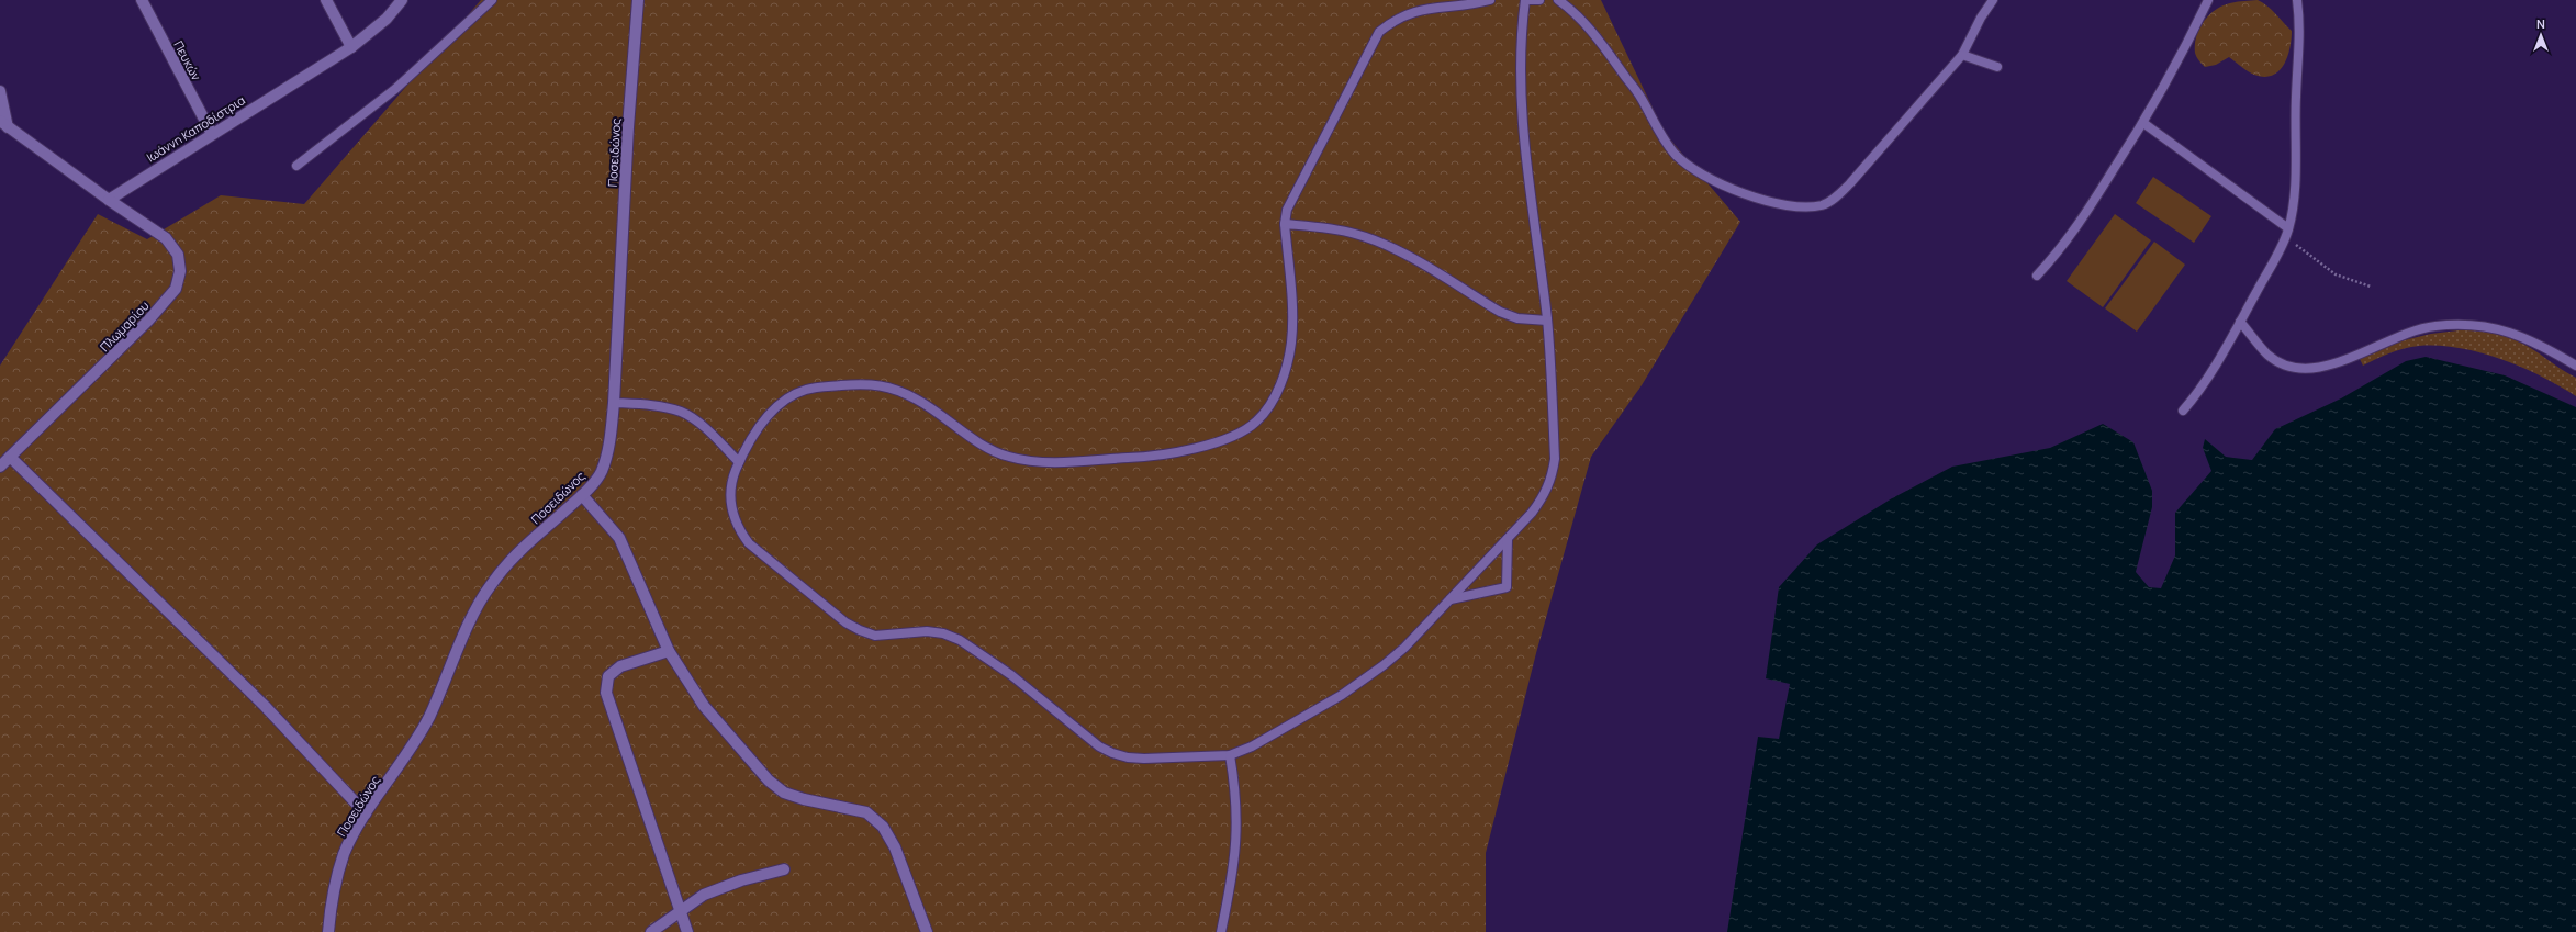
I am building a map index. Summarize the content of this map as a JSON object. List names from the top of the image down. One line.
{"streets":{"street":["Πευκών","Ιωάννη Καποδίστρια","Ποσειδώνος","Πλωμαρίου"]},"crossings":[["Πευκών","Ιωάννη Καποδίστρια"],["Ιωάννη Καποδίστρια","Πλωμαρίου"]],"north":"top"}
